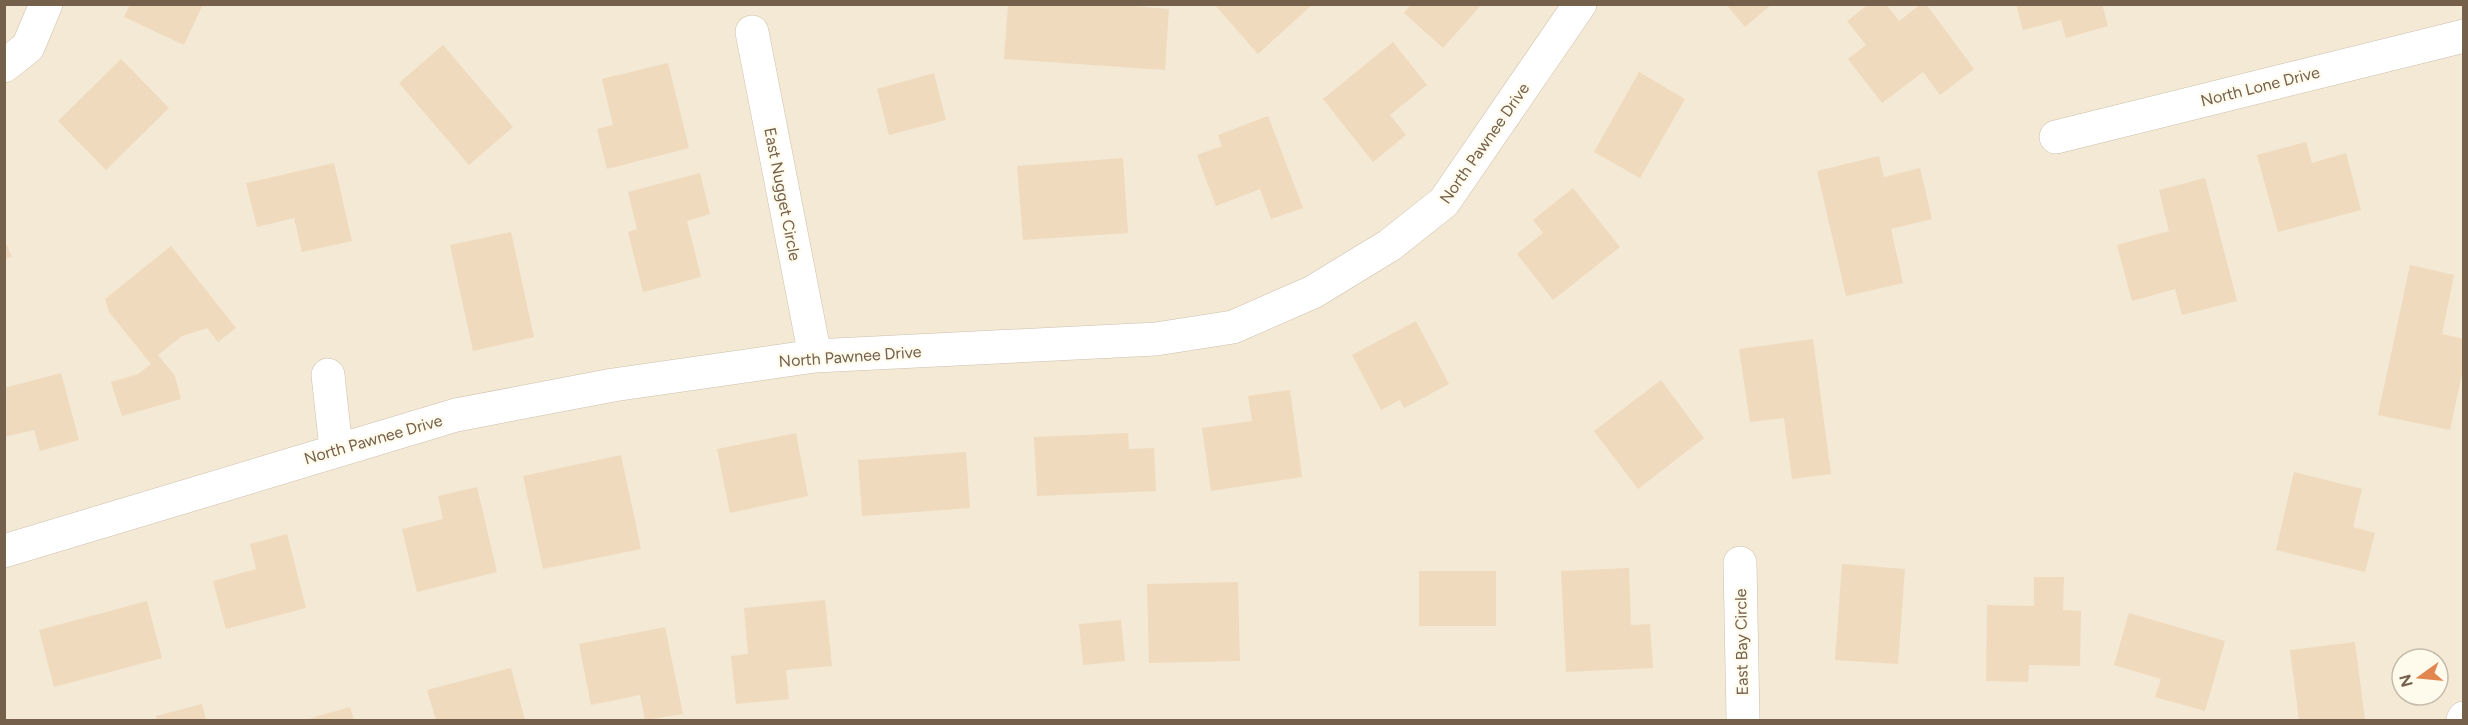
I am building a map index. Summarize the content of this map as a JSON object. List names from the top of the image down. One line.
{"streets":{"street":["North Lone Drive","North Pawnee Drive","East Nugget Circle","East Bay Circle"]},"crossings":[["North Pawnee Drive","East Nugget Circle"]],"north":"left"}
